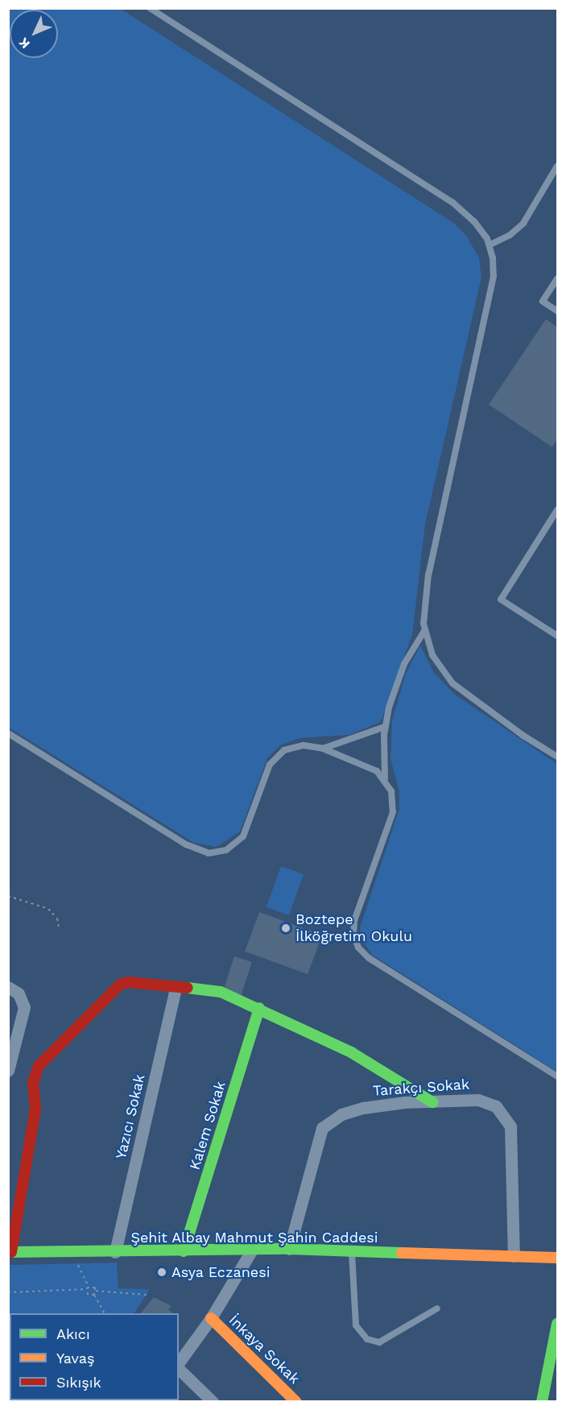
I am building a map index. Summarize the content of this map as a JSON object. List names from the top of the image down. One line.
{"streets":{"street":["Tarakçı Sokak","Yazıcı Sokak","Kalem Sokak","Şehit Albay Mahmut Şahin Caddesi","İnkaya Sokak"]},"crossings":[["Tarakçı Sokak","Şehit Albay Mahmut Şahin Caddesi"],["Yazıcı Sokak","Şehit Albay Mahmut Şahin Caddesi"],["Kalem Sokak","Şehit Albay Mahmut Şahin Caddesi"]],"places":["Boztepe İlköğretim Okulu","Asya Eczanesi"],"legend":["Akıcı","Yavaş","Sıkışık"],"north":"bottom left"}
